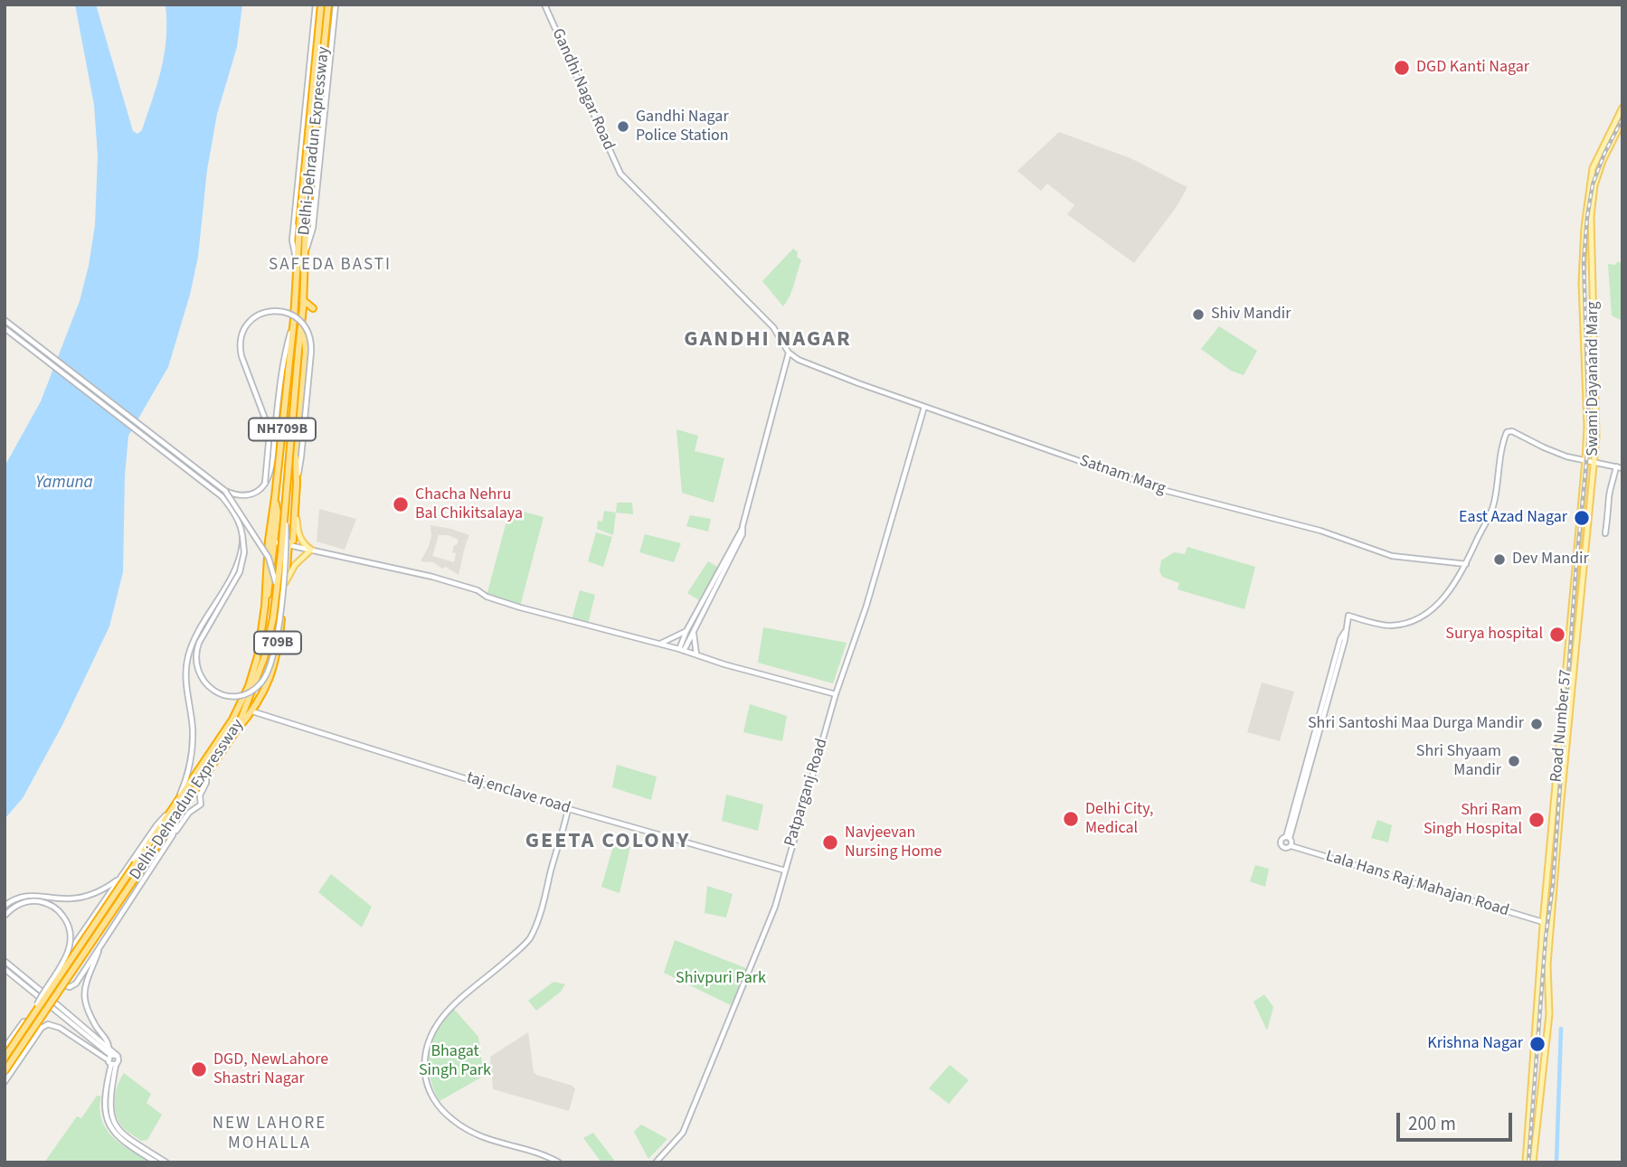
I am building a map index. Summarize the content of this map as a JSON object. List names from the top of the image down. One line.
{"streets":{"highway":["Delhi-Dehradun Expressway","NH709B","709B"],"main road":["Swami Dayanand Marg","Road Number 57"],"street":["Gandhi Nagar Road","Satnam Marg","Patparganj Road","taj enclave road","Lala Hans Raj Mahajan Road"]},"crossings":[["Gandhi Nagar Road","Satnam Marg"],["Delhi-Dehradun Expressway","709B"],["Swami Dayanand Marg","Road Number 57"],["Satnam Marg","Patparganj Road"],["709B","taj enclave road"],["Road Number 57","Lala Hans Raj Mahajan Road"],["Patparganj Road","taj enclave road"]],"districts":["SAFEDA BASTI","GANDHI NAGAR","GEETA COLONY","NEW LAHORE MOHALLA"],"water":["Yamuna"],"parks":["Shivpuri Park","Bhagat Singh Park"],"places":["DGD Kanti Nagar","Gandhi Nagar Police Station","Shiv Mandir","Chacha Nehru Bal Chikitsalaya","East Azad Nagar","Dev Mandir","Surya hospital","Shri Santoshi Maa Durga Mandir","Shri Shyaam Mandir","Delhi City, Medical","Shri Ram Singh Hospital","Navjeevan Nursing Home","Krishna Nagar","DGD, NewLahore Shastri Nagar"],"scale_bar":"200 m"}
